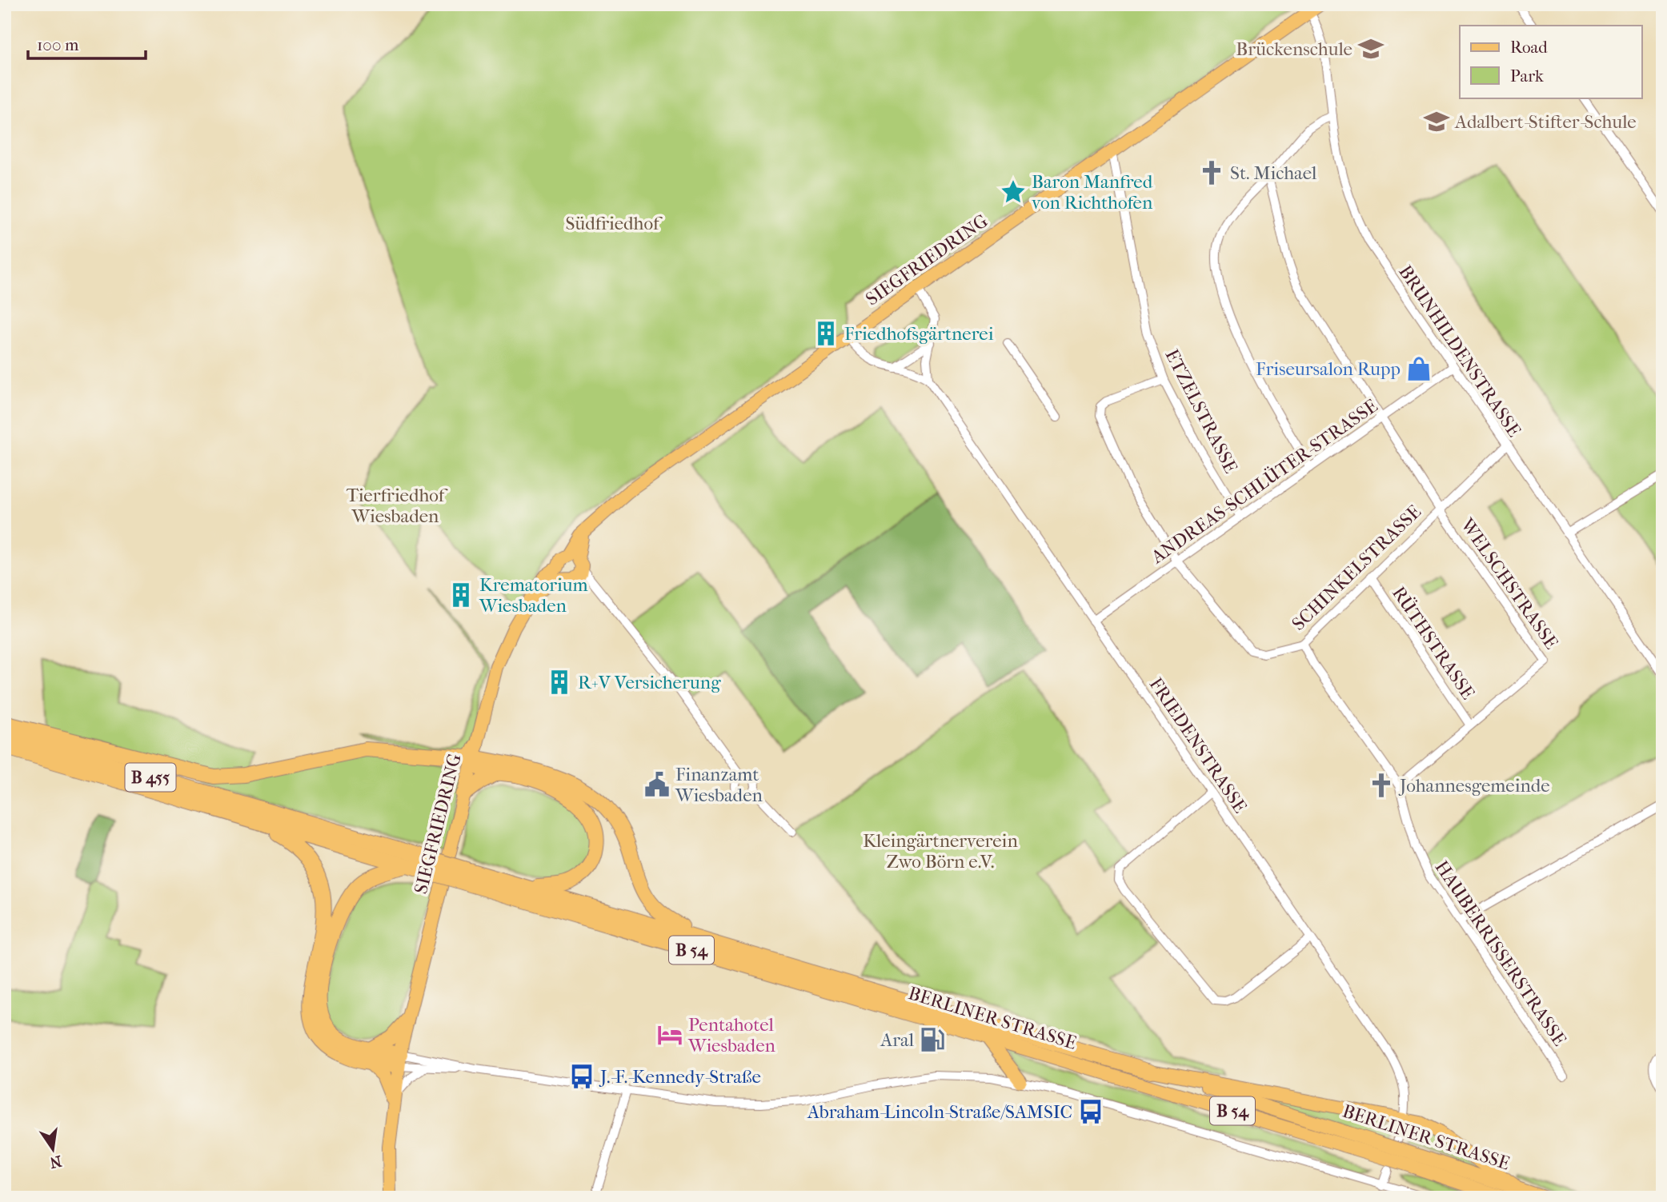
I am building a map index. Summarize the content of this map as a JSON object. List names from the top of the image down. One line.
{"streets":{"highway":["B 455","B 54","BERLINER STRASSE"],"main road":["SIEGFRIEDRING"],"street":["BRUNHILDENSTRASSE","ETZELSTRASSE","ANDREAS-SCHLÜTER-STRASSE","SCHINKELSTRASSE","WELSCHSTRASSE","RÜTHSTRASSE","FRIEDENSTRASSE","HAUBERRISSERSTRASSE"]},"crossings":[["SIEGFRIEDRING","BRUNHILDENSTRASSE"],["SIEGFRIEDRING","ETZELSTRASSE"],["BRUNHILDENSTRASSE","ANDREAS-SCHLÜTER-STRASSE"],["BRUNHILDENSTRASSE","SCHINKELSTRASSE"],["ETZELSTRASSE","ANDREAS-SCHLÜTER-STRASSE"],["ANDREAS-SCHLÜTER-STRASSE","SCHINKELSTRASSE"],["ANDREAS-SCHLÜTER-STRASSE","WELSCHSTRASSE"],["ANDREAS-SCHLÜTER-STRASSE","FRIEDENSTRASSE"],["SCHINKELSTRASSE","WELSCHSTRASSE"],["SCHINKELSTRASSE","RÜTHSTRASSE"],["SCHINKELSTRASSE","HAUBERRISSERSTRASSE"],["WELSCHSTRASSE","RÜTHSTRASSE"],["WELSCHSTRASSE","HAUBERRISSERSTRASSE"],["B 455","B 54"],["B 455","BERLINER STRASSE"],["B 54","BERLINER STRASSE"]],"parks":["Südfriedhof","Tierfriedhof Wiesbaden","Kleingärtnerverein Zwo Börn e.V."],"places":{"school or university":["Brückenschule","Adalbert-Stifter-Schule"],"church":["St. Michael","Johannesgemeinde"],"place":["Baron Manfred von Richthofen"],"building":["Friedhofsgärtnerei","Krematorium Wiesbaden","R+V Versicherung"],"shop":["Friseursalon Rupp"],"public building":["Finanzamt Wiesbaden"],"hotel":["Pentahotel Wiesbaden"],"fuel station":["Aral"],"bus stop":["J.-F.-Kennedy-Straße","Abraham-Lincoln-Straße/SAMSIC"]},"legend":["Road","Park"],"scale_bar":"100 m","north":"bottom"}
